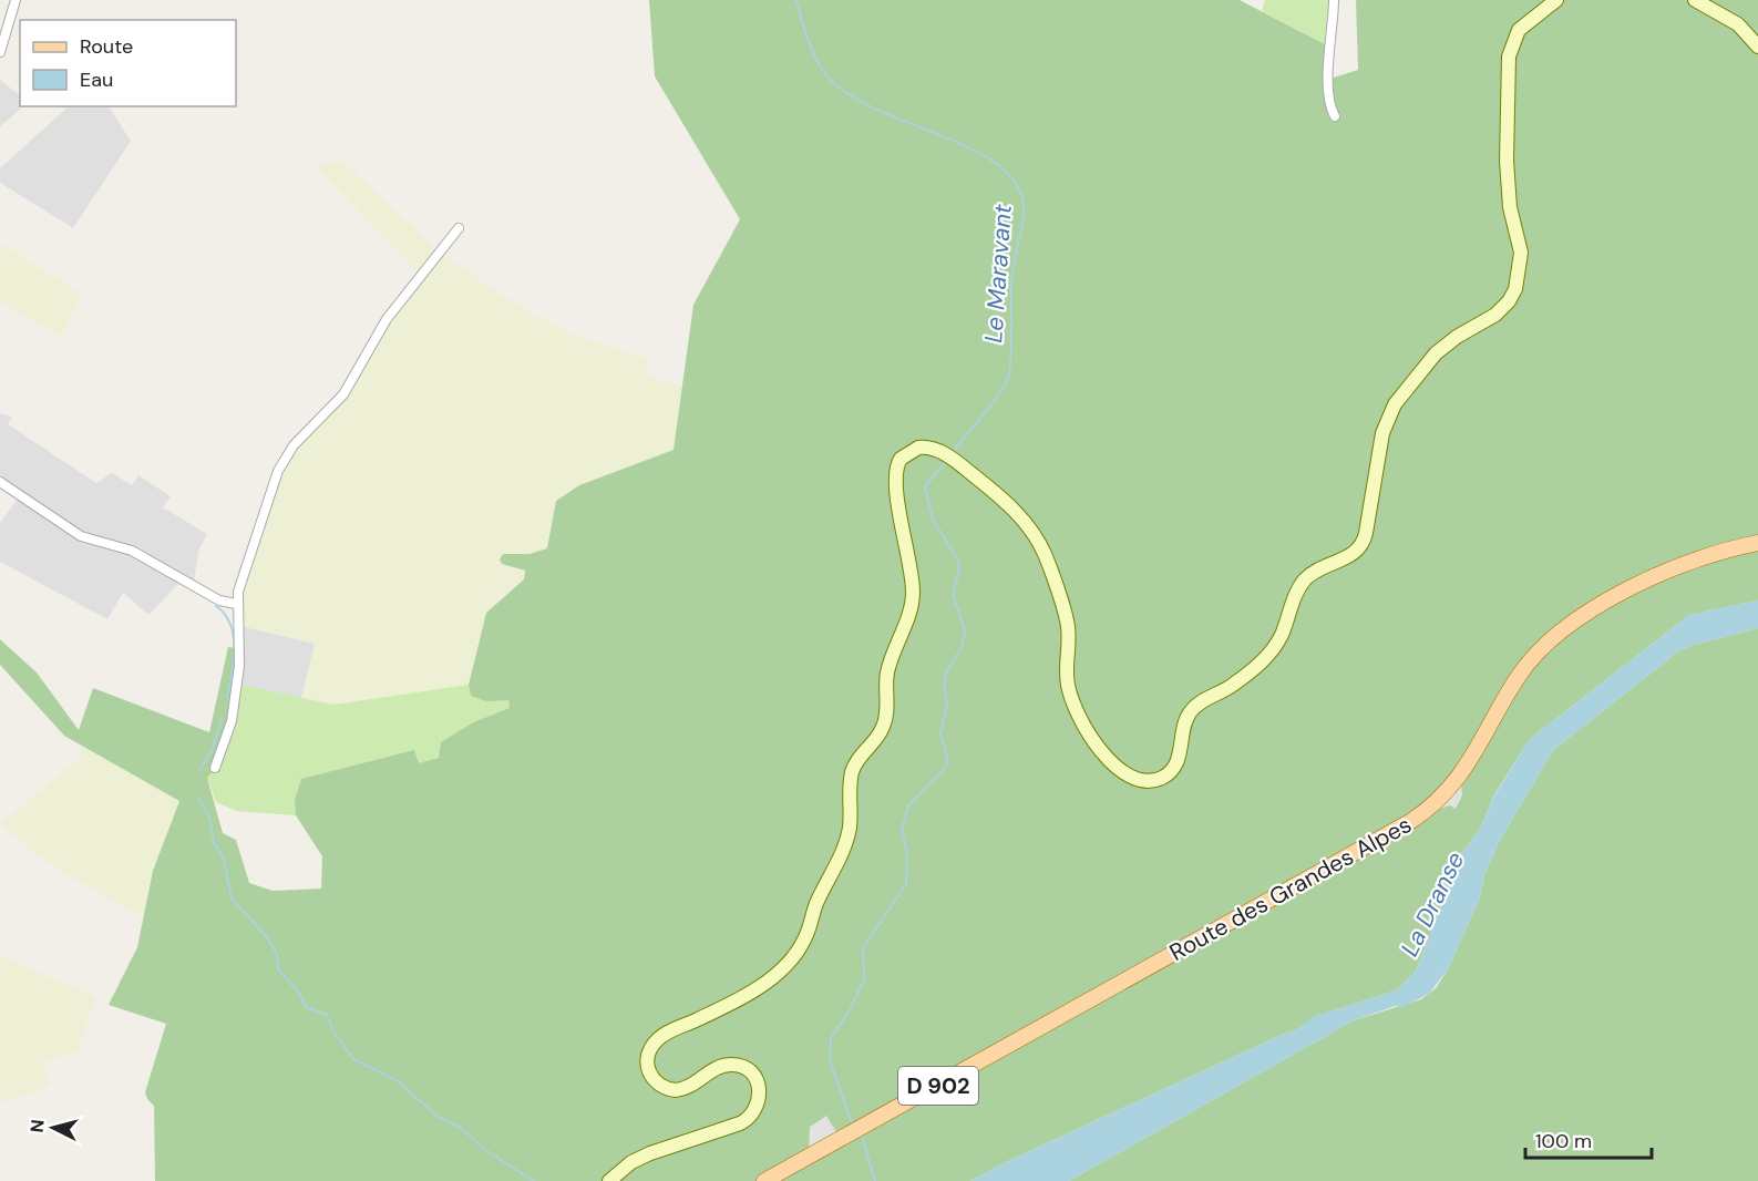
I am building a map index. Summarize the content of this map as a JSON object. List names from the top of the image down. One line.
{"streets":{"main road":["Route des Grandes Alpes","D 902"]},"water":["Le Maravant","La Dranse"],"legend":["Route","Eau"],"scale_bar":"100 m","north":"left"}
